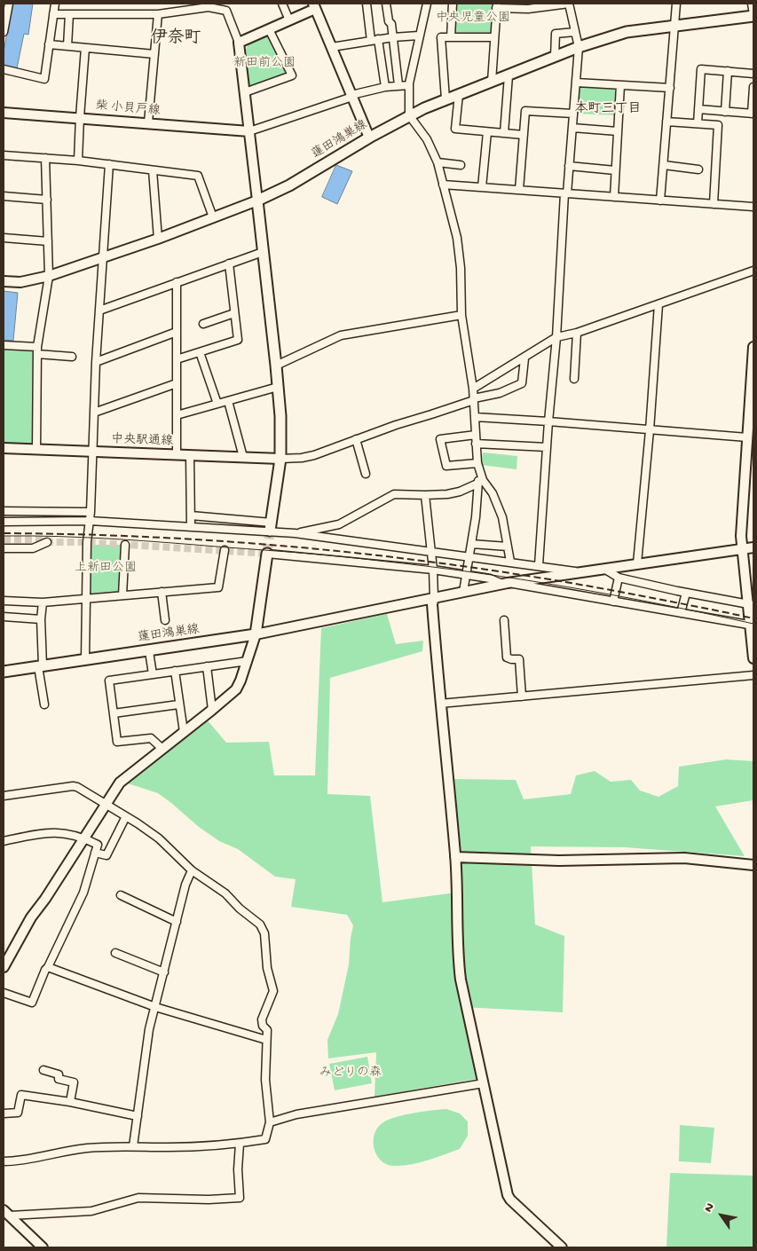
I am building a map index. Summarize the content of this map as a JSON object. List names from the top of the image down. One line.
{"streets":{"main road":["蓮田鴻巣線"],"street":["柴 小貝戸線","中央駅通線"]},"districts":["伊奈町","本町三丁目"],"parks":["中央児童公園","新田前公園","上新田公園","みどりの森"],"north":"top left"}
